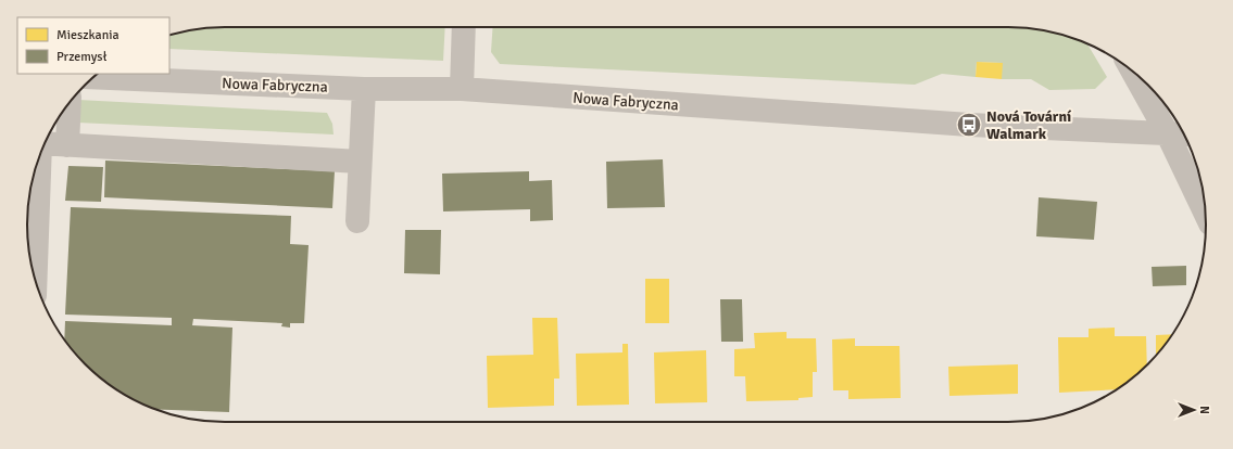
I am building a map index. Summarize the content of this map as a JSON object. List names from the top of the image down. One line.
{"streets":{"street":["Nowa Fabryczna"]},"places":{"bus stop":["Nová Tovární Walmark"]},"legend":["Mieszkania","Przemysł"],"north":"right"}
